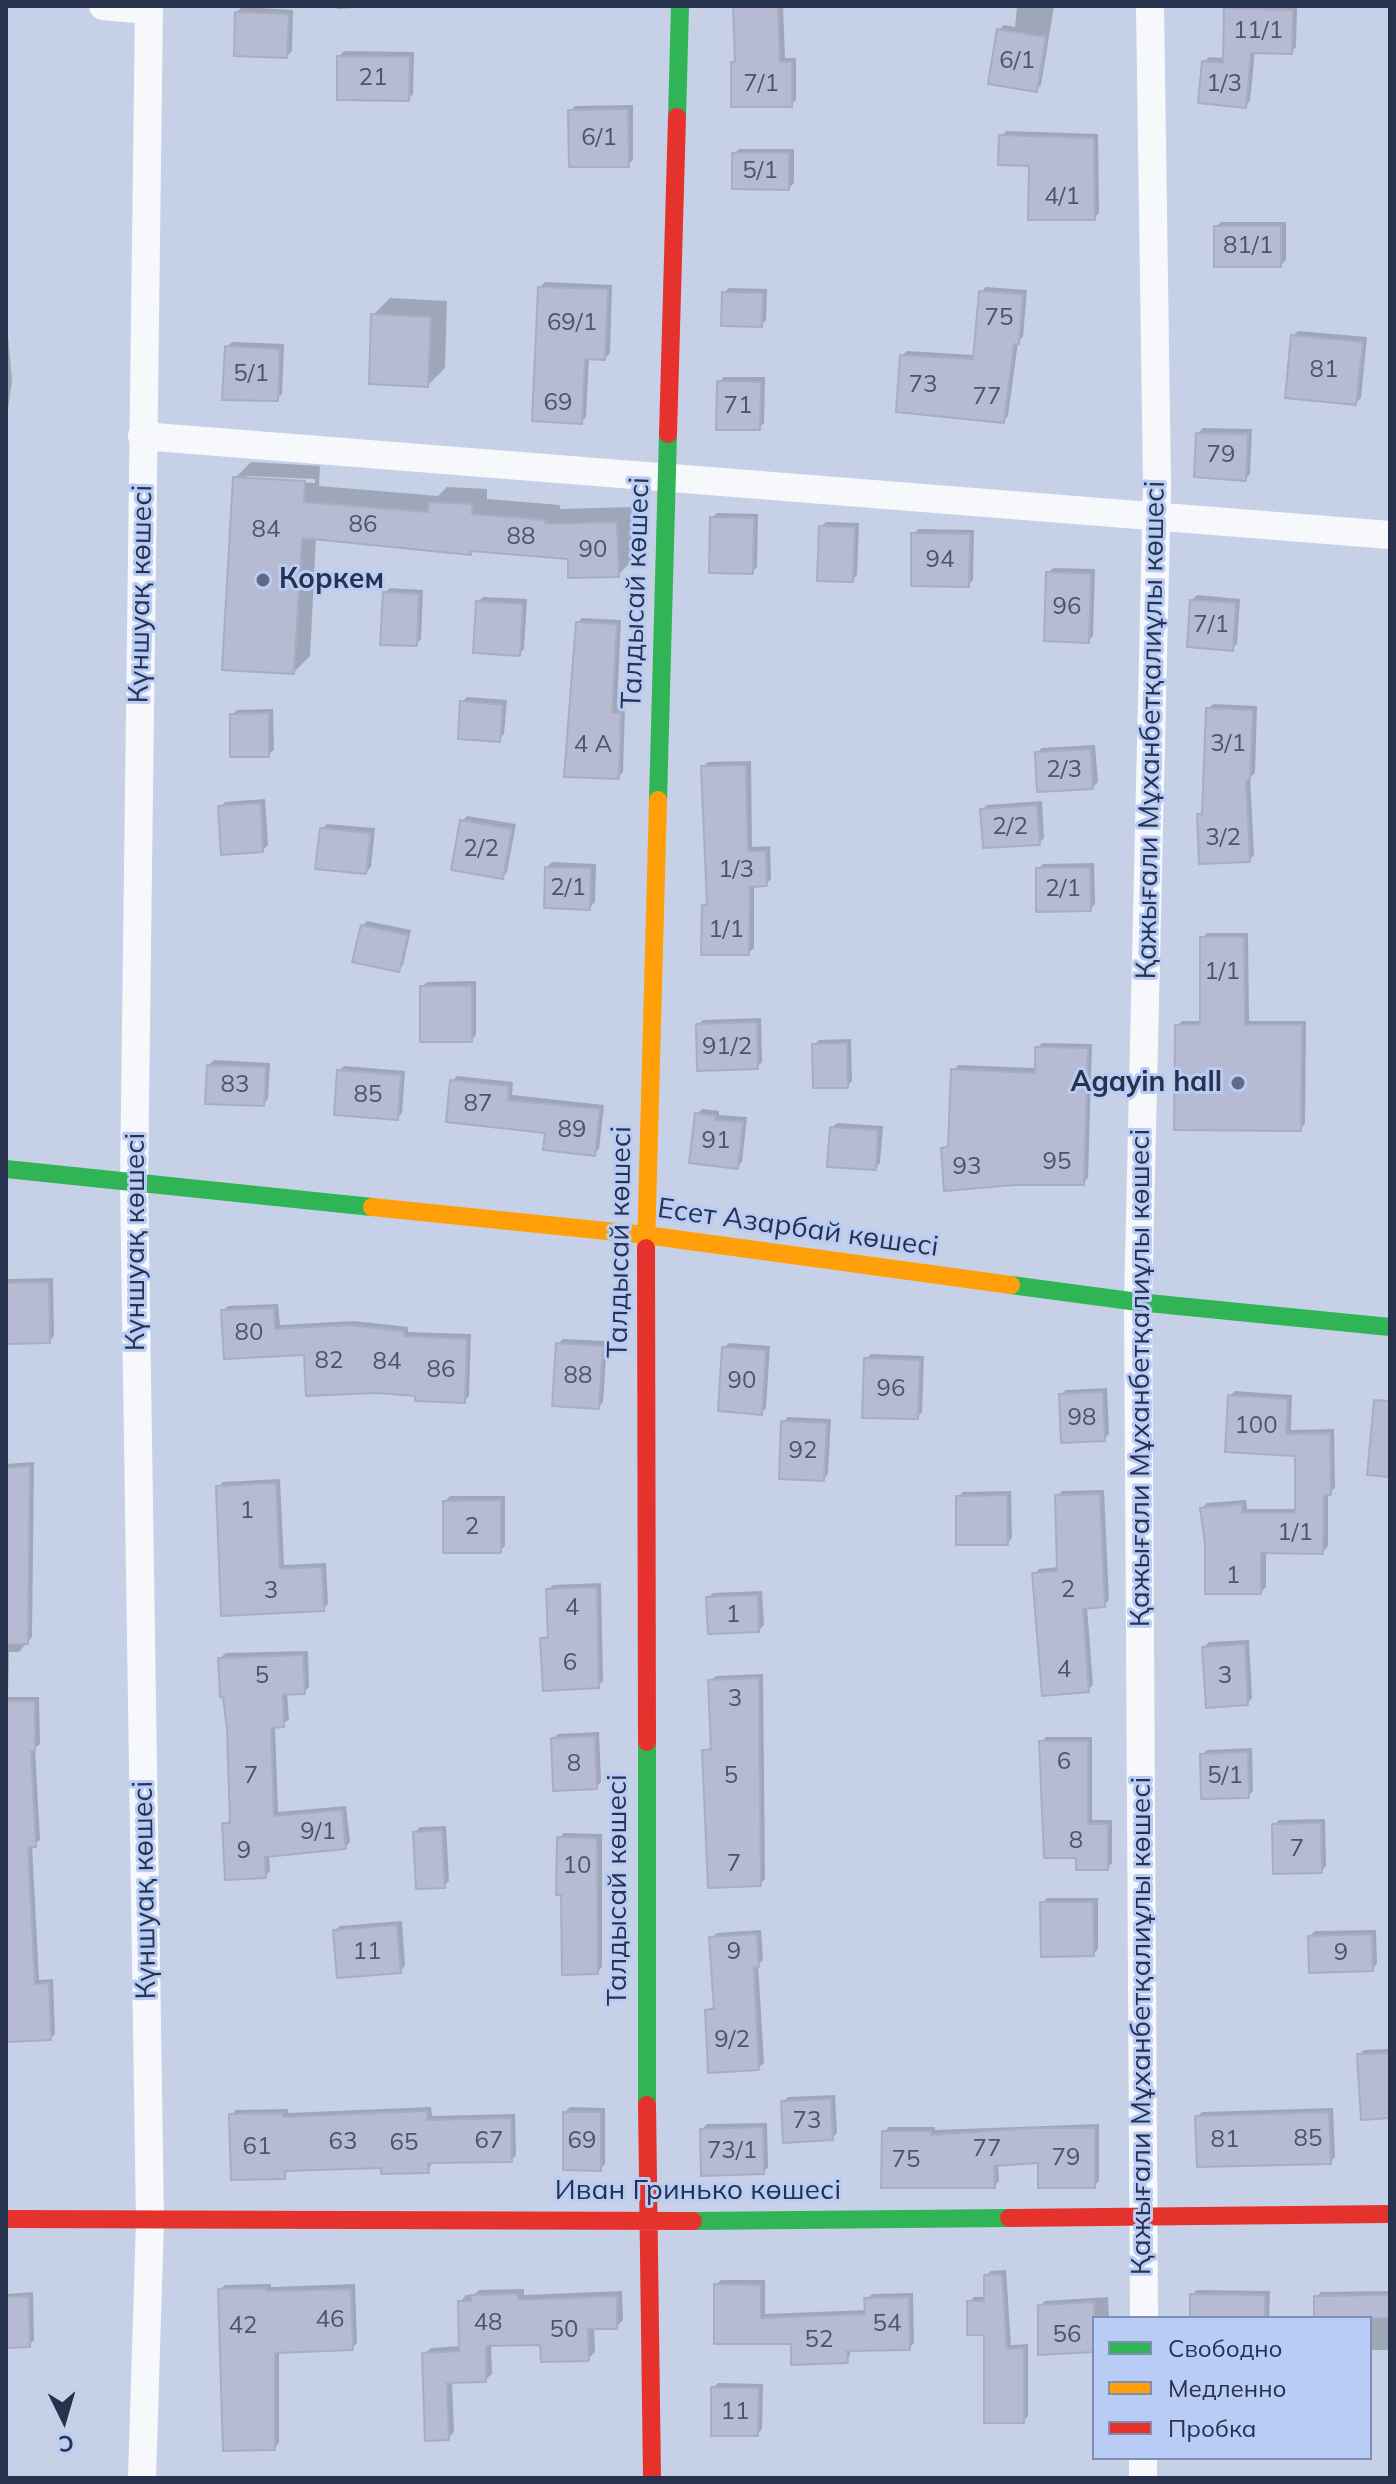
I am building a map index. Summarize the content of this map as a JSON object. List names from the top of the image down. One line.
{"streets":{"street":["Талдысай көшесі","Күншуақ көшесі","Қажығали Мұханбетқалиұлы көшесі","Есет Азарбай көшесі","Иван Гринько көшесі"]},"crossings":[["Талдысай көшесі","Есет Азарбай көшесі"],["Талдысай көшесі","Иван Гринько көшесі"],["Күншуақ көшесі","Есет Азарбай көшесі"],["Күншуақ көшесі","Иван Гринько көшесі"],["Қажығали Мұханбетқалиұлы көшесі","Есет Азарбай көшесі"],["Қажығали Мұханбетқалиұлы көшесі","Иван Гринько көшесі"]],"places":["Коркем","Agayin hall"],"house_numbers":["11/1","6/1","21","7/1","1/3","6/1","5/1","4/1","81/1","75","69/1","81","5/1","73","77","69","71","79","86","84","88","90","94","96","7/1","3/1","4 А","2/3","2/2","3/2","2/2","1/3","2/1","2/1","1/1","1/1","91/2","83","85","87","89","91","95","93","80","82","84","86","88","90","96","98","100","92","1","2","1/1","1","2","3","4","1","6","4","5","3","3","6","8","7","5","5/1","9/1","8","7","9","7","10","11","9","9","9/2","73","85","81","67","69","63","65","61","77","73/1","79","75","46","48","54","42","50","56","52","11"],"legend":["Свободно","Медленно","Пробка"],"north":"bottom"}
